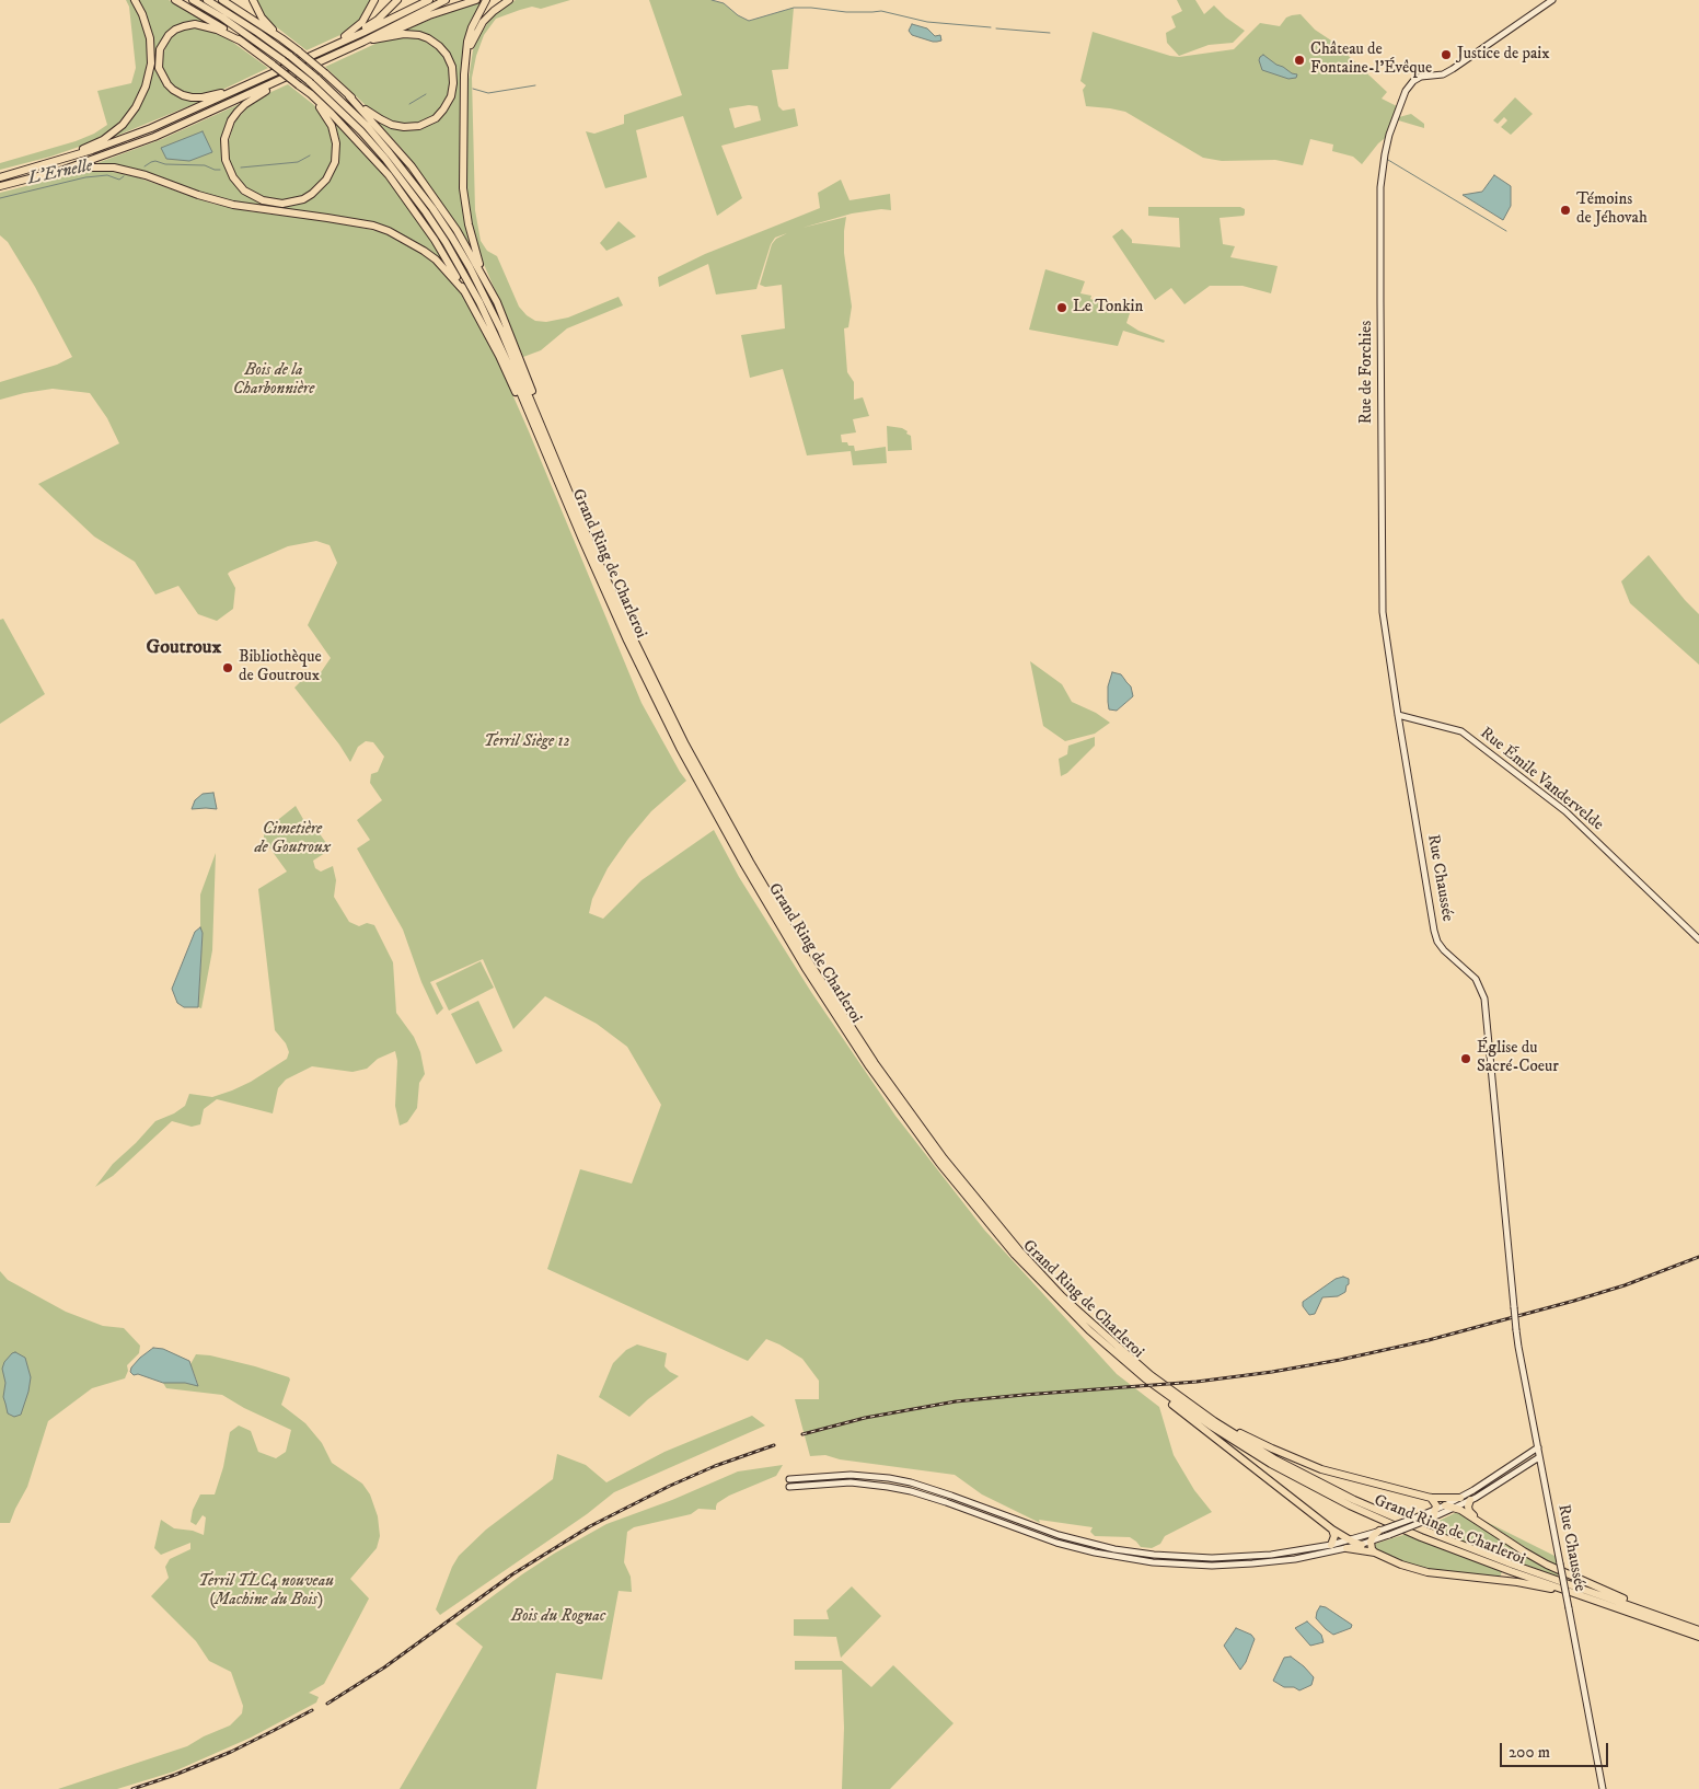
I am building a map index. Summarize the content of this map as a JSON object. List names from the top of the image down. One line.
{"streets":{"highway":["Grand Ring de Charleroi"],"main road":["Rue de Forchies","Rue Émile Vandervelde","Rue Chaussée"]},"crossings":[["Rue de Forchies","Rue Chaussée"],["Rue Émile Vandervelde","Rue Chaussée"]],"districts":["Goutroux"],"water":["L'Ernelle"],"parks":["Bois de la Charbonnière","Terril Siège 12","Cimetière de Goutroux","Terril TLC4 nouveau (Machine du Bois)","Bois du Rognac"],"places":["Justice de paix","Château de Fontaine-l'Évêque","Témoins de Jéhovah","Le Tonkin","Bibliothèque de Goutroux","Église du Sacré-Coeur"],"scale_bar":"200 m"}
